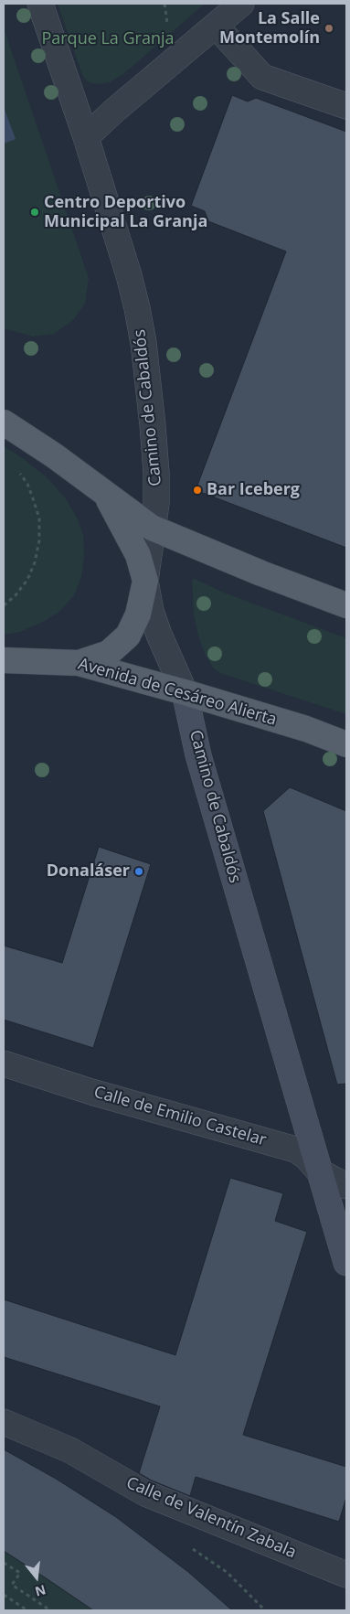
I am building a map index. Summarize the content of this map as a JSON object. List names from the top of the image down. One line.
{"streets":{"main road":["Avenida de Cesáreo Alierta"],"street":["Camino de Cabaldós","Calle de Emilio Castelar","Calle de Valentín Zabala"]},"crossings":[["Camino de Cabaldós","Avenida de Cesáreo Alierta"],["Camino de Cabaldós","Calle de Emilio Castelar"]],"parks":["Parque La Granja"],"places":["La Salle Montemolín","Centro Deportivo Municipal La Granja","Bar Iceberg","Donaláser"],"north":"bottom"}
